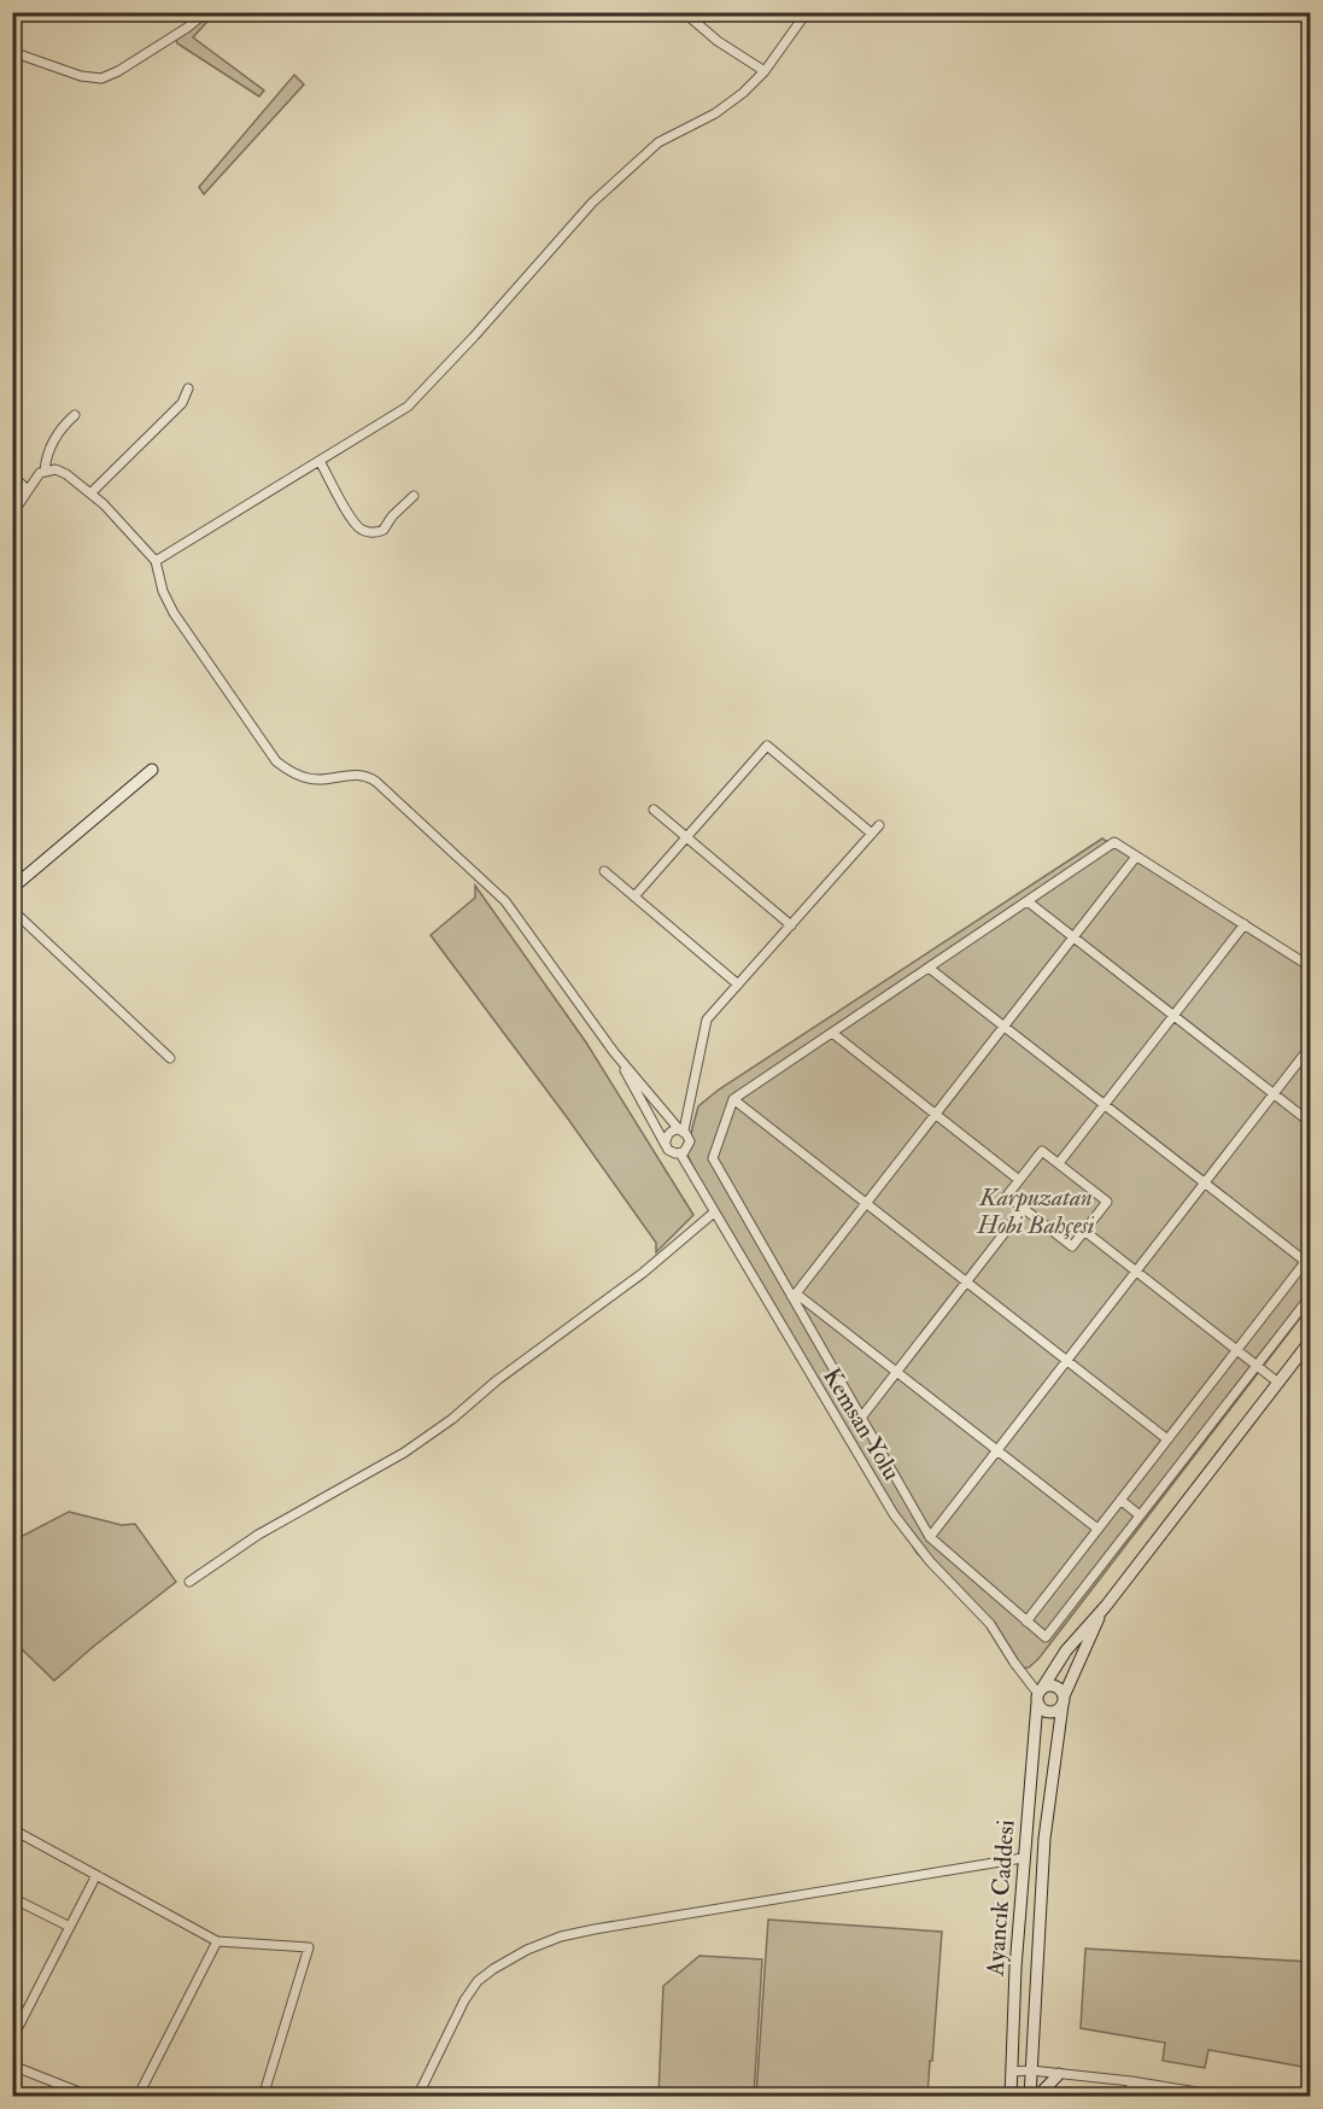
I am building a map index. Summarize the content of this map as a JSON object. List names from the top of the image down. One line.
{"streets":{"street":["Kemsan Yolu","Ayancık Caddesi"]},"crossings":[["Kemsan Yolu","Ayancık Caddesi"]],"parks":["Karpuzatan Hobi Bahçesi"]}
